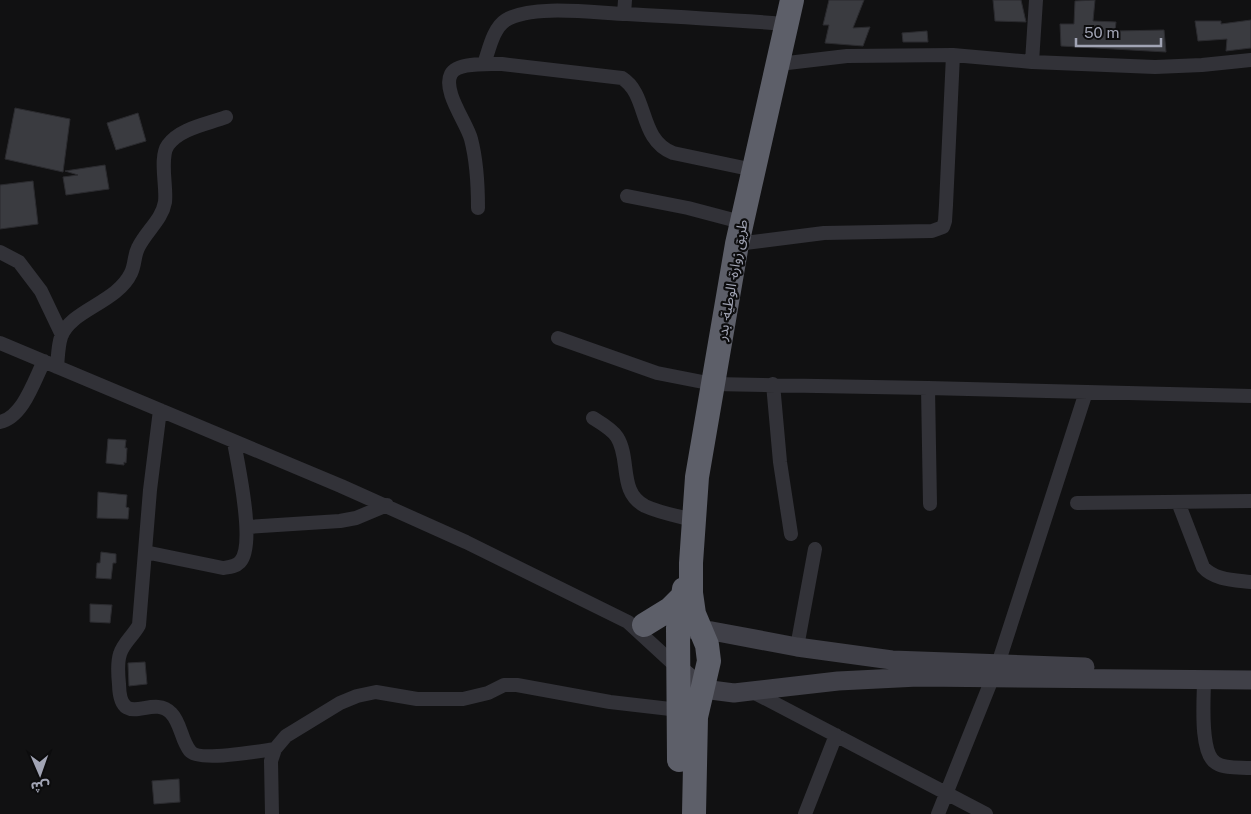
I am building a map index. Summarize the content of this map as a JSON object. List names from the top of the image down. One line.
{"streets":{"highway":["طريق زوارة- الوطية- بدر"]},"scale_bar":"50 m","north":"bottom"}
